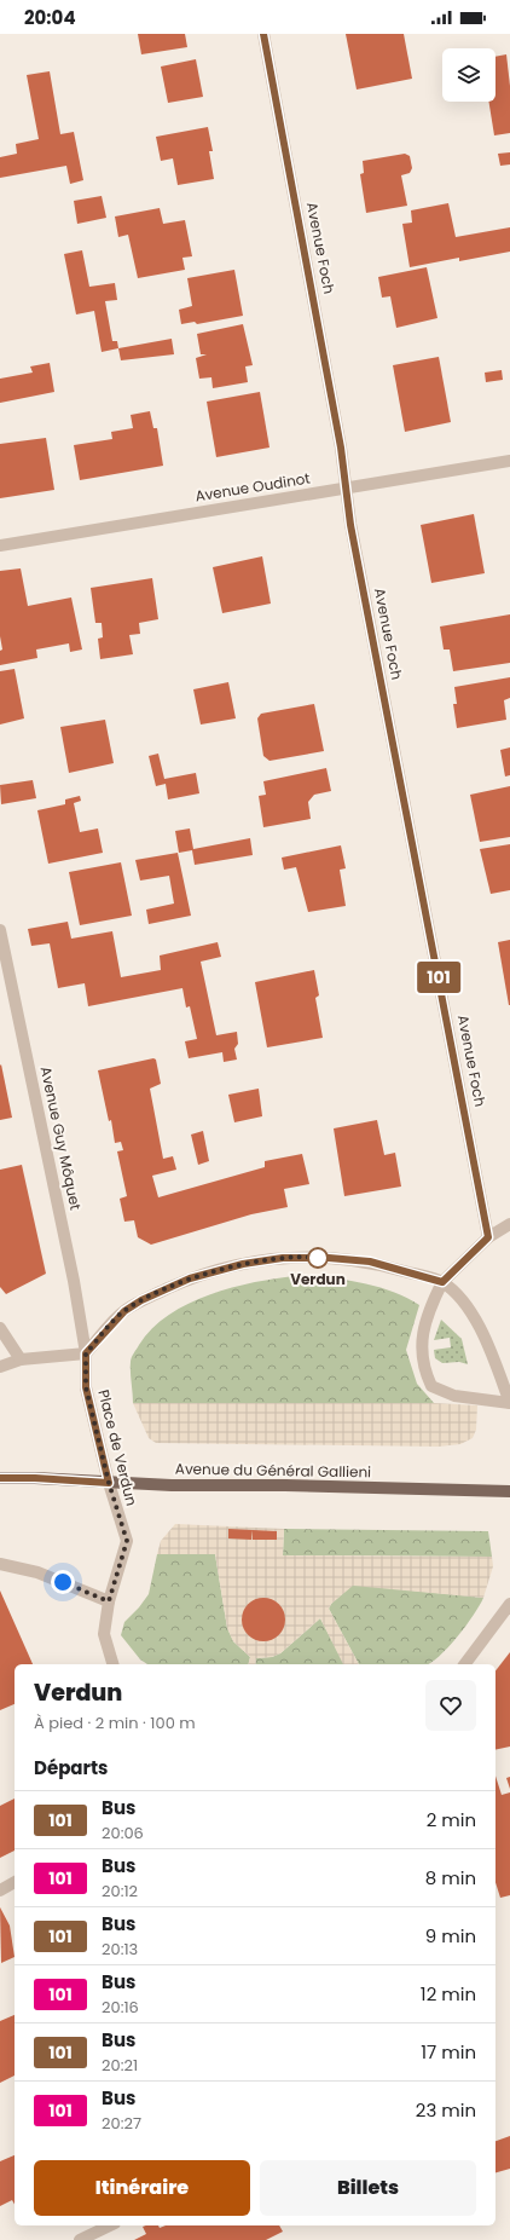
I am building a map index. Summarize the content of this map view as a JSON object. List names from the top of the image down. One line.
{"streets":{"main road":["Avenue du Général Gallieni"],"street":["Avenue Foch","Avenue Oudinot","Avenue Guy Môquet","Place de Verdun"]},"crossings":[["Avenue Foch","Avenue Oudinot"],["Avenue Guy Môquet","Place de Verdun"],["Place de Verdun","Avenue du Général Gallieni"]],"places":["Verdun"],"lines":["bus line 101"],"page":{"status":"20:04","on_map":"101","heading":[["Verdun","À pied · 2 min · 100 m"],"Départs"],"list":[{"mark":"101","name":"Bus","note":"20:06","value":"2 min"},{"mark":"101","name":"Bus","note":"20:12","value":"8 min"},{"mark":"101","name":"Bus","note":"20:13","value":"9 min"},{"mark":"101","name":"Bus","note":"20:16","value":"12 min"},{"mark":"101","name":"Bus","note":"20:21","value":"17 min"},{"mark":"101","name":"Bus","note":"20:27","value":"23 min"}],"buttons":["Itinéraire","Billets"]}}
